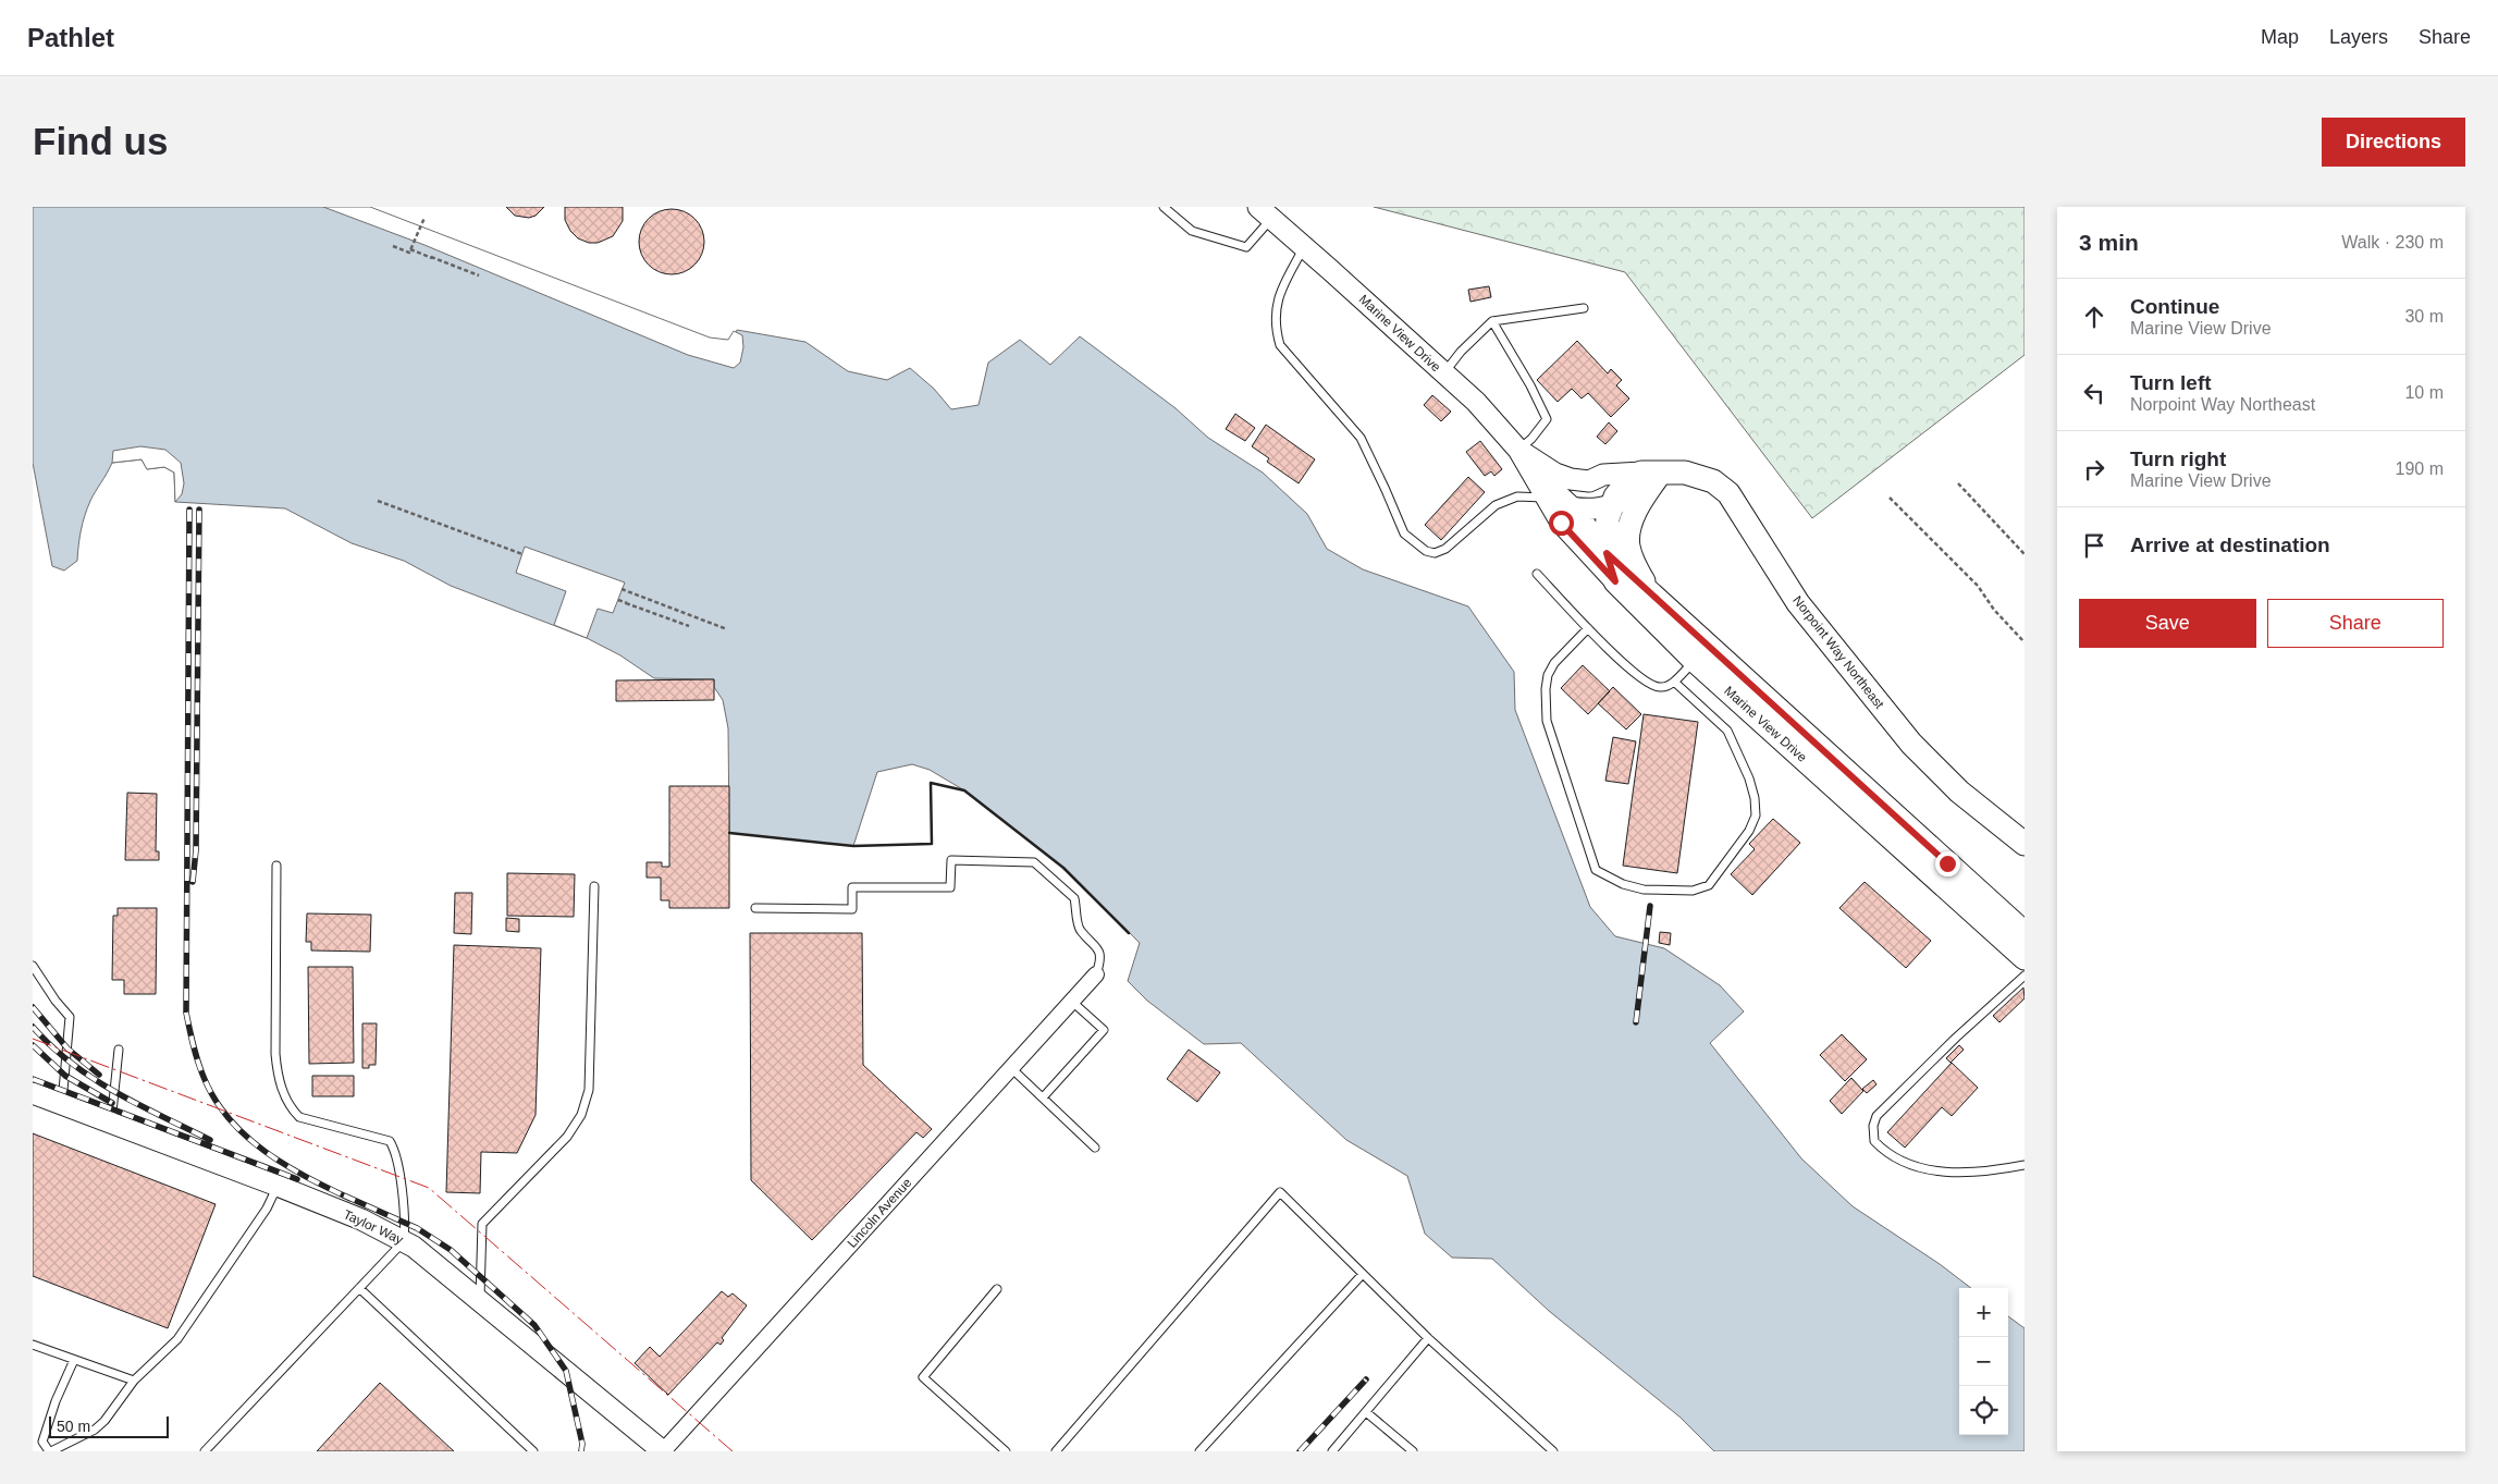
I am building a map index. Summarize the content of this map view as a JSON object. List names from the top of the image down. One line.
{"streets":{"main road":["Marine View Drive","Norpoint Way Northeast","Taylor Way"],"street":["Lincoln Avenue"]},"crossings":[["Lincoln Avenue","Taylor Way"]],"scale_bar":"50 m","page":{"header":"Pathlet","nav":["Map","Layers","Share"],"buttons":["Directions",["Save","Share"]],"title":"Find us","heading":["3 min","Walk · 230 m"],"list":[["Continue","Marine View Drive","30 m"],["Turn left","Norpoint Way Northeast","10 m"],["Turn right","Marine View Drive","190 m"],"Arrive at destination"],"map_buttons":["+","−"],"scale":"50 m"}}
